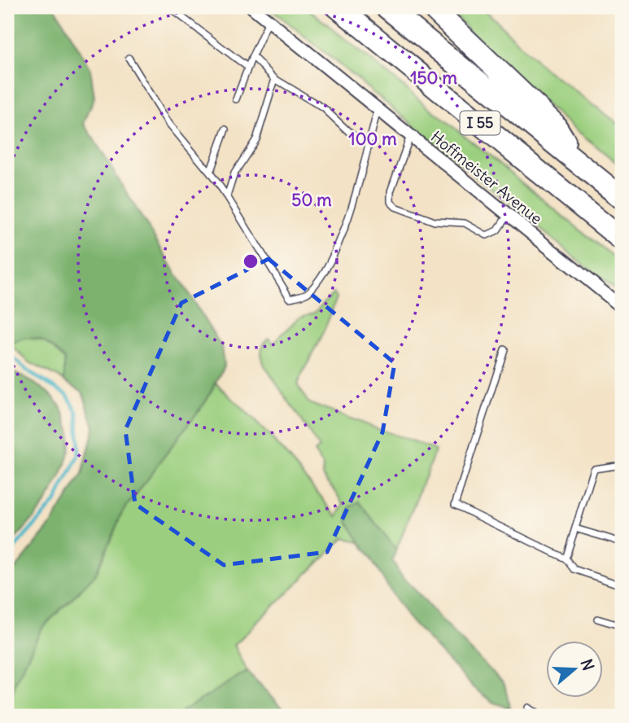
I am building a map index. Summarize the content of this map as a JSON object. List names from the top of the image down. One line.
{"streets":{"highway":["I 55"],"street":["Hoffmeister Avenue"]},"north":"right","rings":["150 m","100 m","50 m"]}
